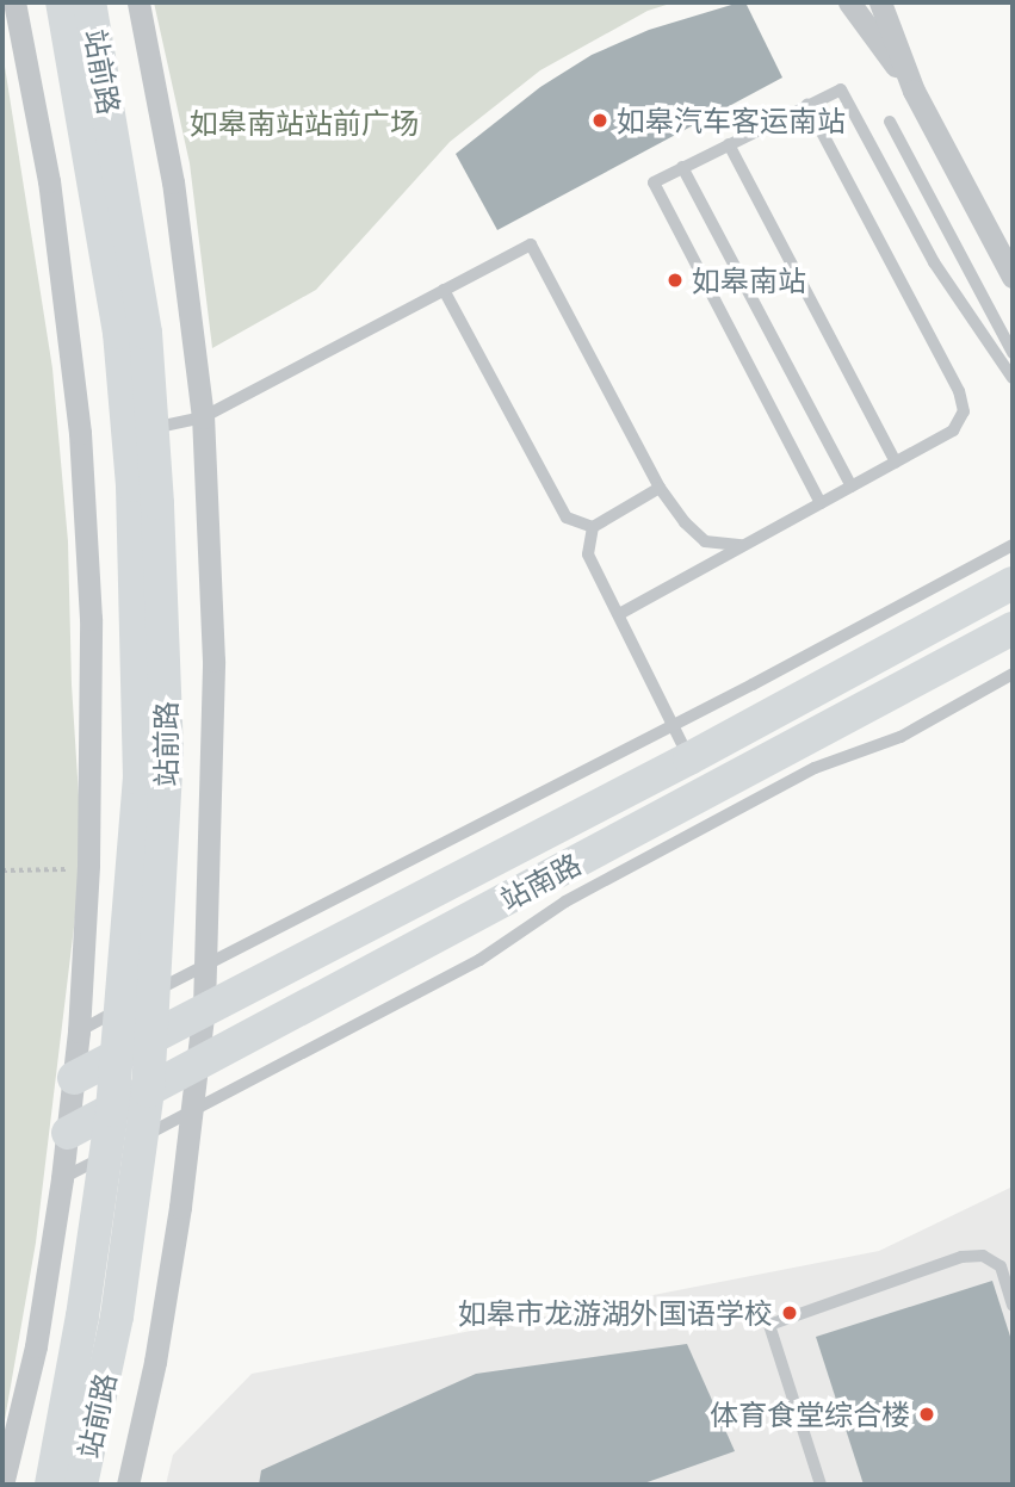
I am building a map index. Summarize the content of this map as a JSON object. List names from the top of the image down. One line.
{"streets":{"street":["站前路","站南路"]},"crossings":[["站前路","站南路"]],"parks":["如皋南站站前广场"],"places":["如皋汽车客运南站","如皋南站","如皋市龙游湖外国语学校","体育食堂综合楼"]}
